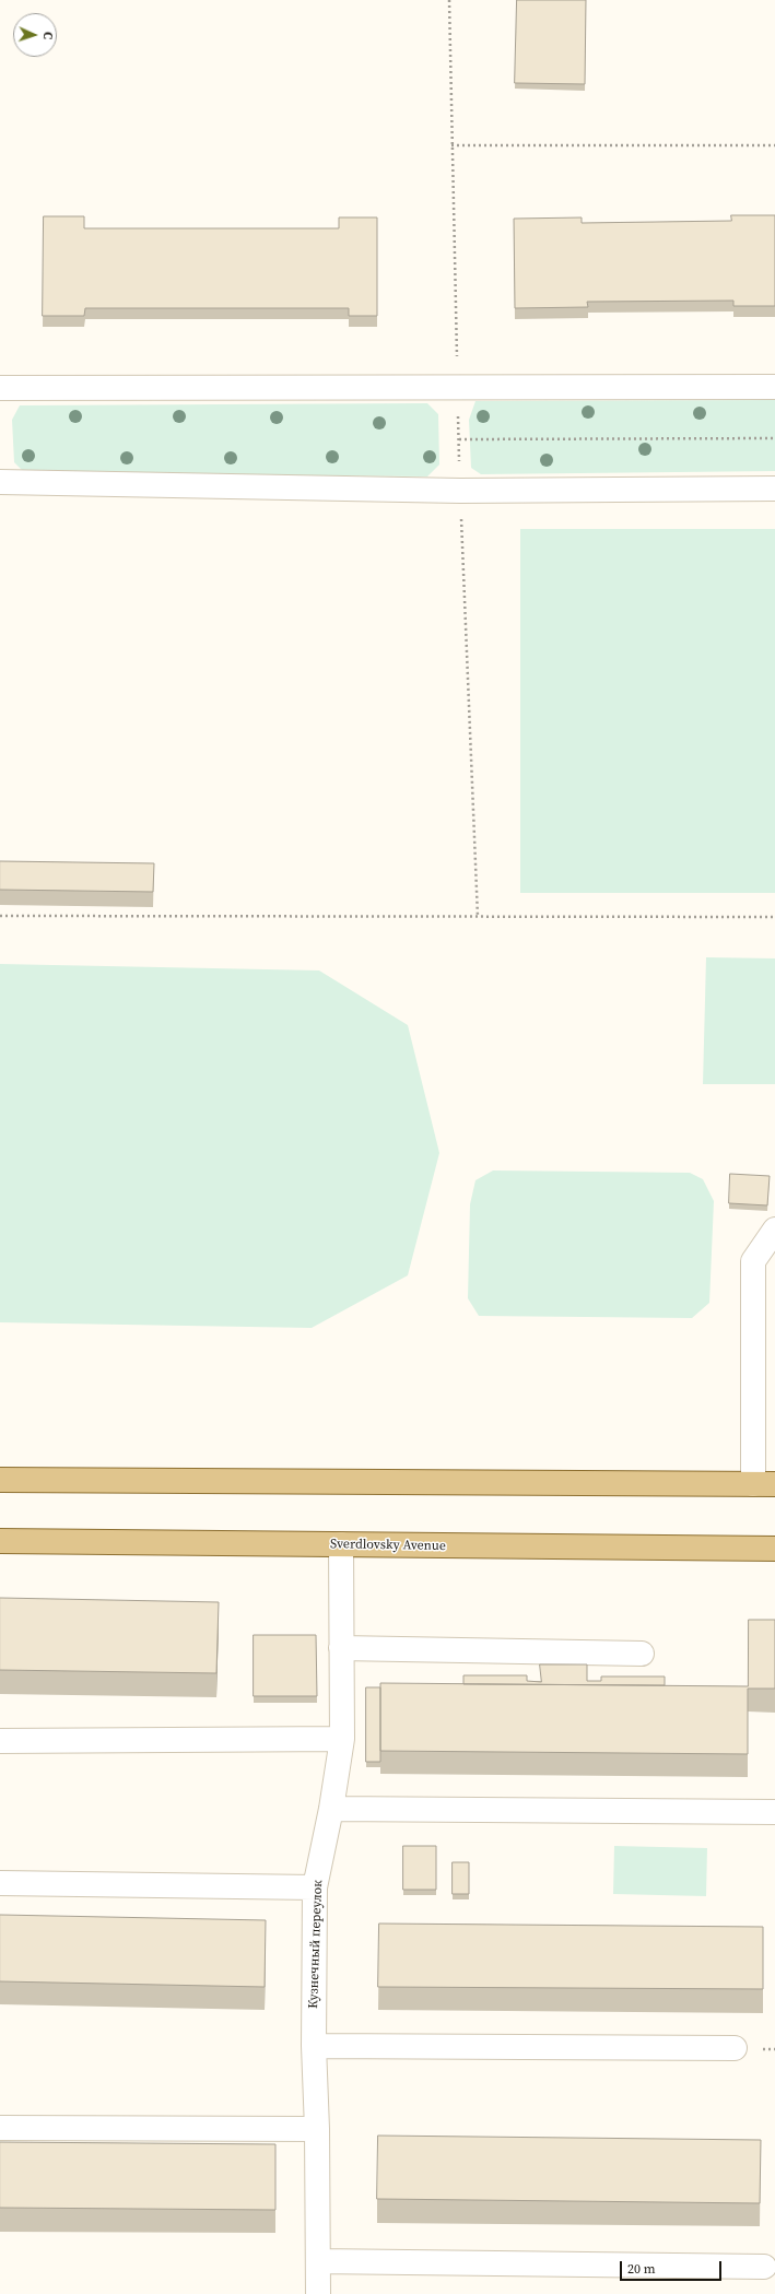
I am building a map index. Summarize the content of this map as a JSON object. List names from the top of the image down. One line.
{"streets":{"main road":["Sverdlovsky Avenue"],"street":["Кузнечный переулок"]},"crossings":[["Sverdlovsky Avenue","Кузнечный переулок"]],"scale_bar":"20 m","north":"right"}
